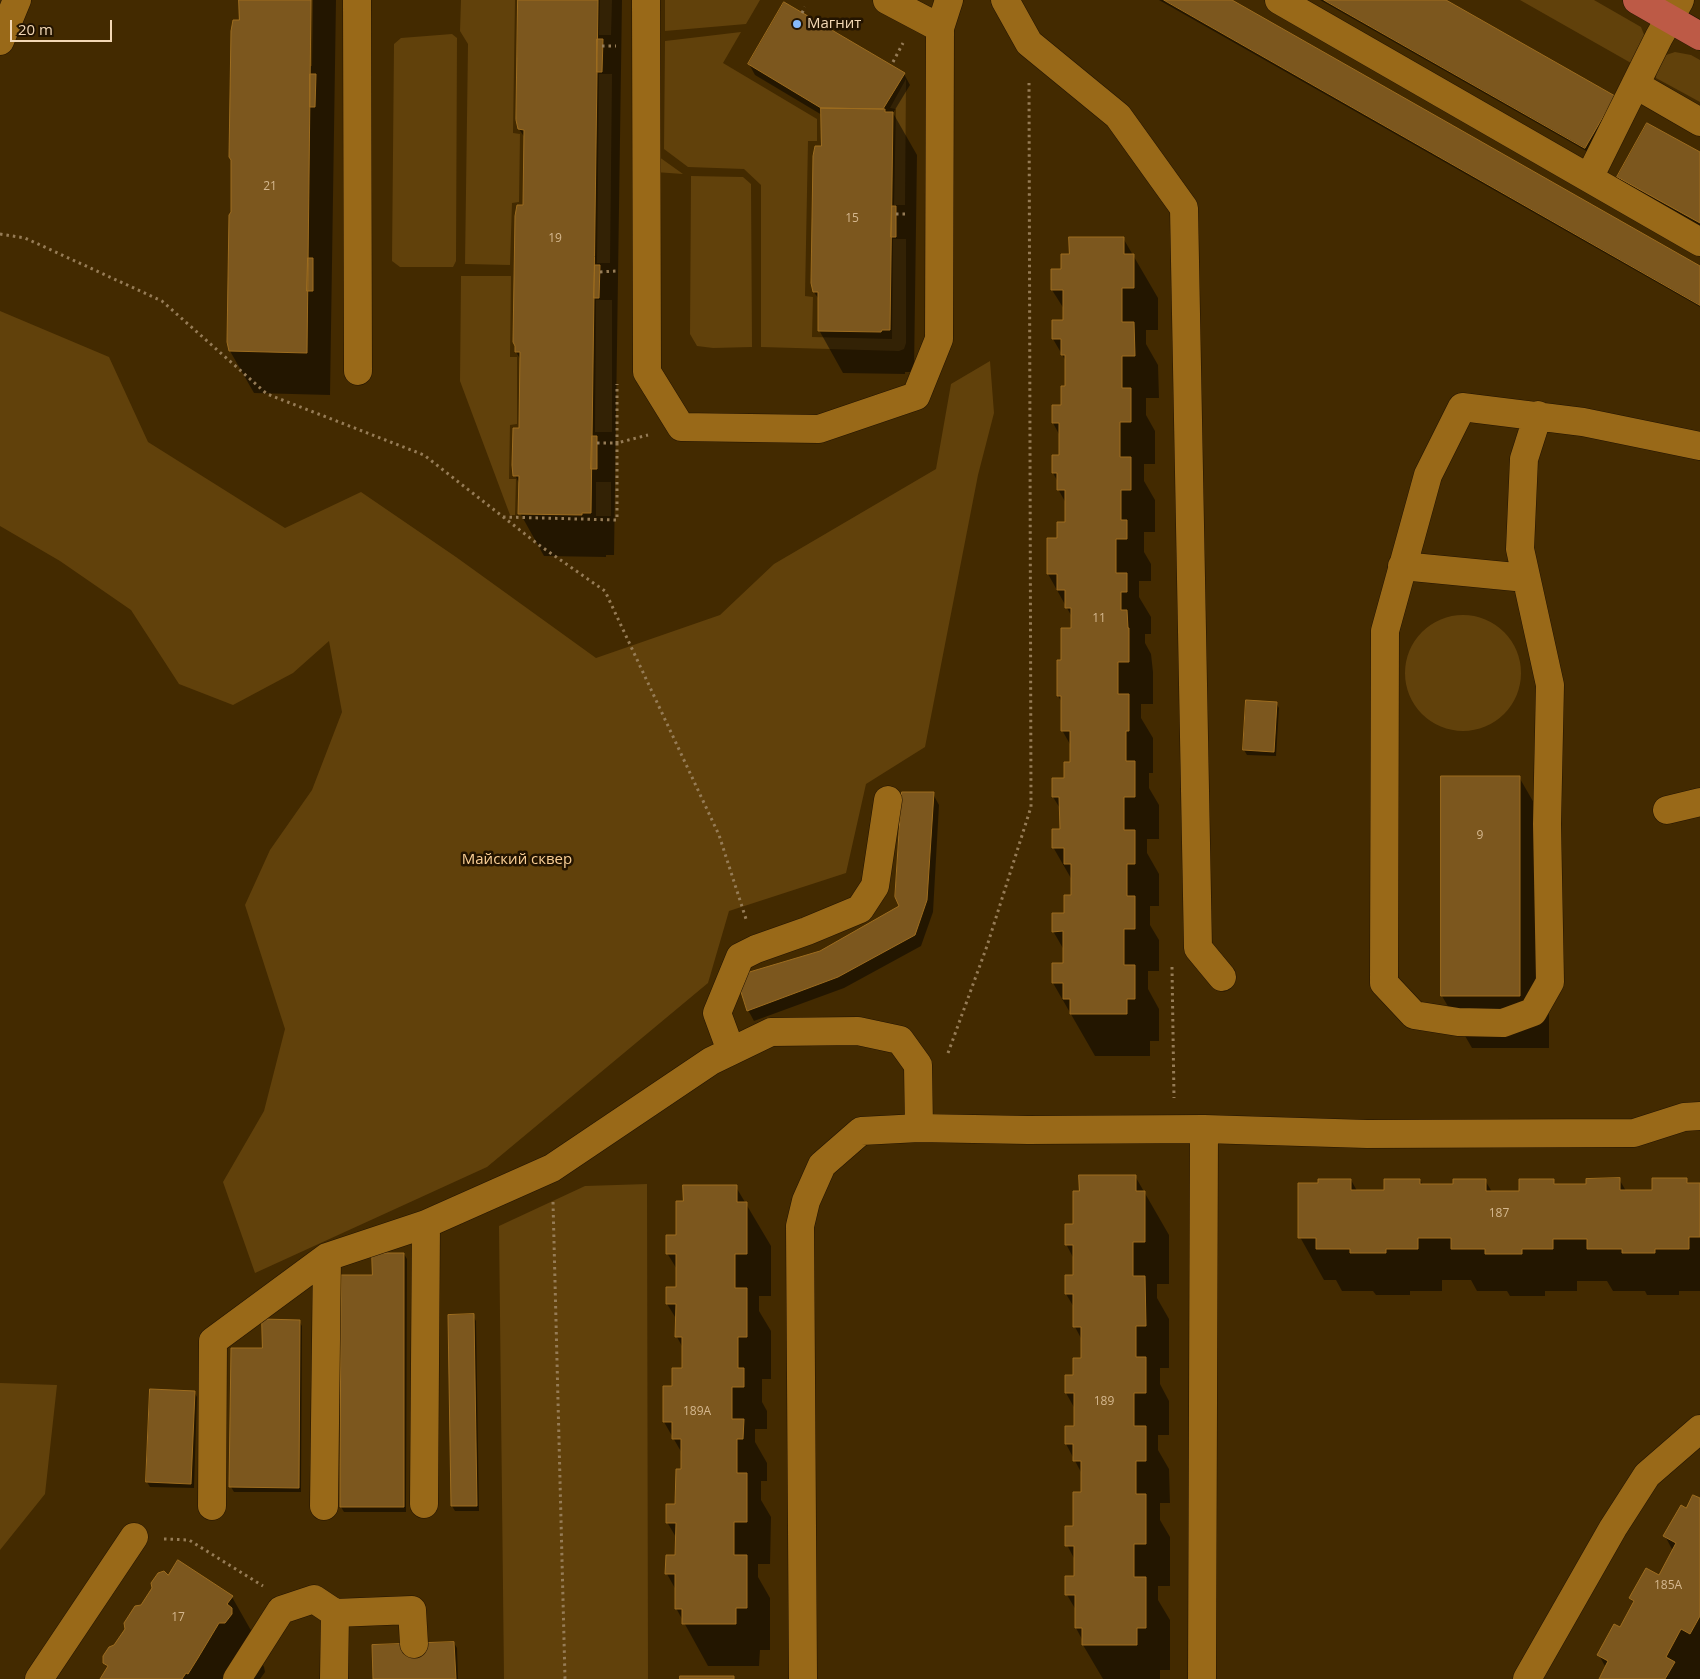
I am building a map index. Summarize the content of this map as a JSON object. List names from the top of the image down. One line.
{"parks":["Майский сквер"],"places":["Магнит"],"house_numbers":["21","15","19","11","9","187","189","189А","185А","17"],"scale_bar":"20 m"}
